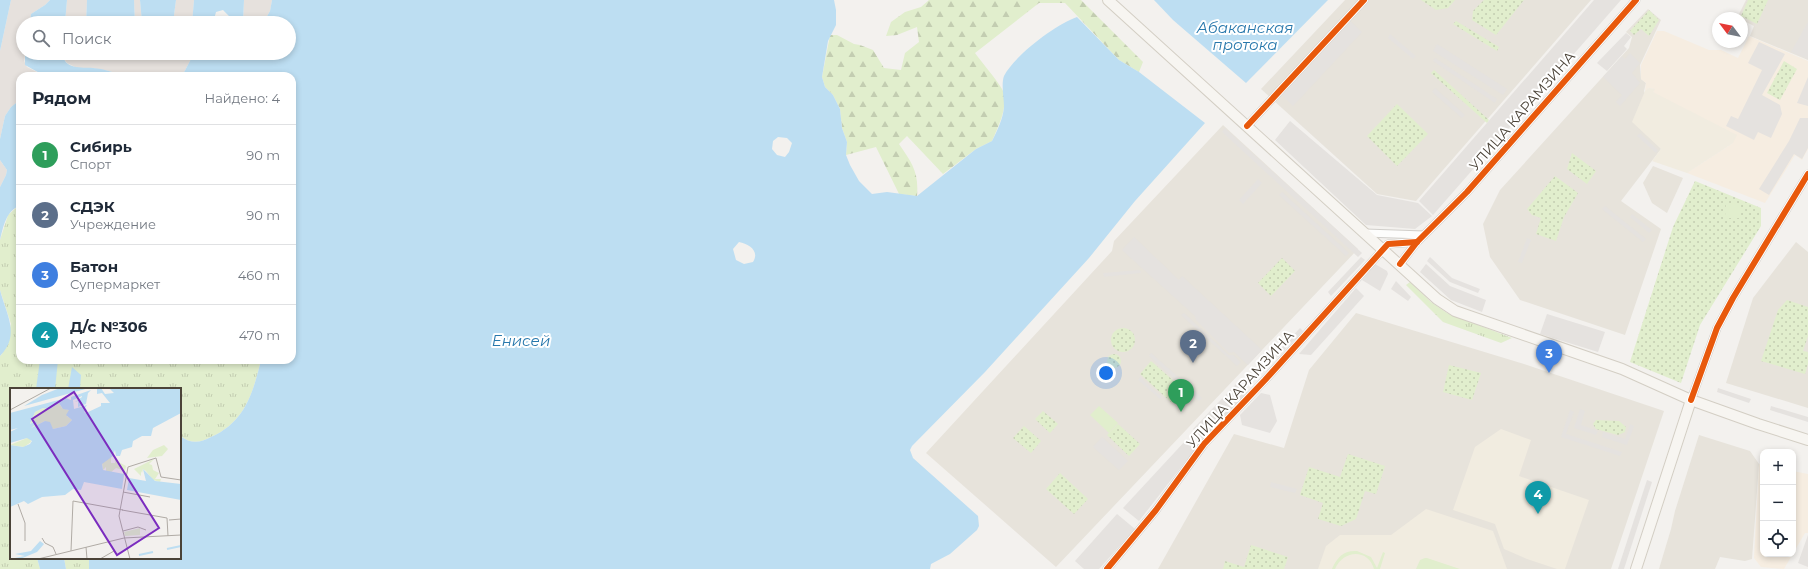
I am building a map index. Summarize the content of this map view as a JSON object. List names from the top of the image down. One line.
{"streets":{"street":["УЛИЦА КАРАМЗИНА"]},"water":["Абаканская протока","Енисей"],"north":"top left","page":{"search":"Поиск","heading":["Рядом","Найдено: 4"],"list":[{"mark":"1","name":"Сибирь","note":"Спорт","value":"90 m"},{"mark":"2","name":"СДЭК","note":"Учреждение","value":"90 m"},{"mark":"3","name":"Батон","note":"Супермаркет","value":"460 m"},{"mark":"4","name":"Д/с №306","note":"Место","value":"470 m"}],"pins":["2","3","1","4"],"map_buttons":["+","−"]}}
